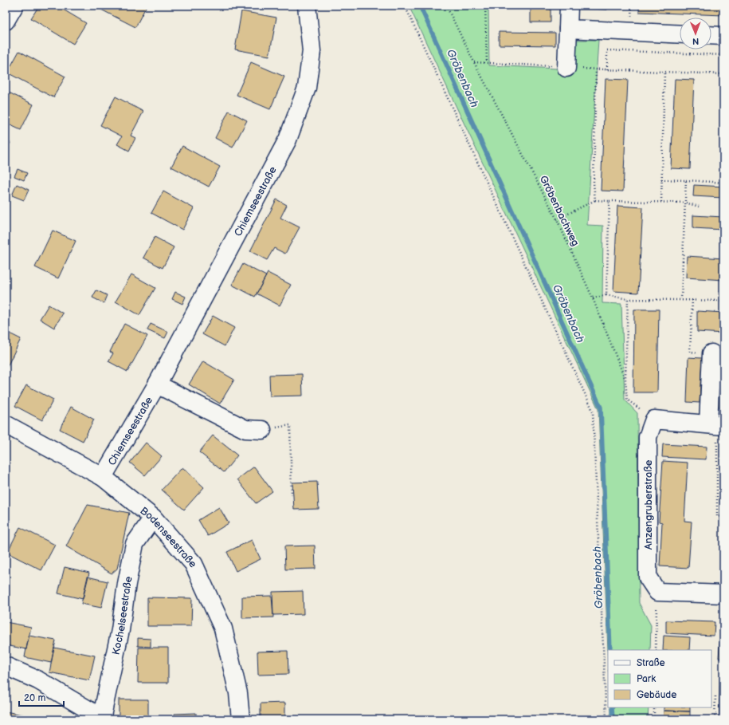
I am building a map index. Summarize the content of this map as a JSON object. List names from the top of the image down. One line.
{"streets":{"street":["Chiemseestraße","Anzengruberstraße","Bodenseestraße","Kochelseestraße"],"path":["Gröbenbachweg"]},"crossings":[["Chiemseestraße","Bodenseestraße"],["Gröbenbachweg","Anzengruberstraße"],["Bodenseestraße","Kochelseestraße"]],"water":["Gröbenbach"],"legend":["Straße","Park","Gebäude"],"scale_bar":"20 m","north":"bottom"}
